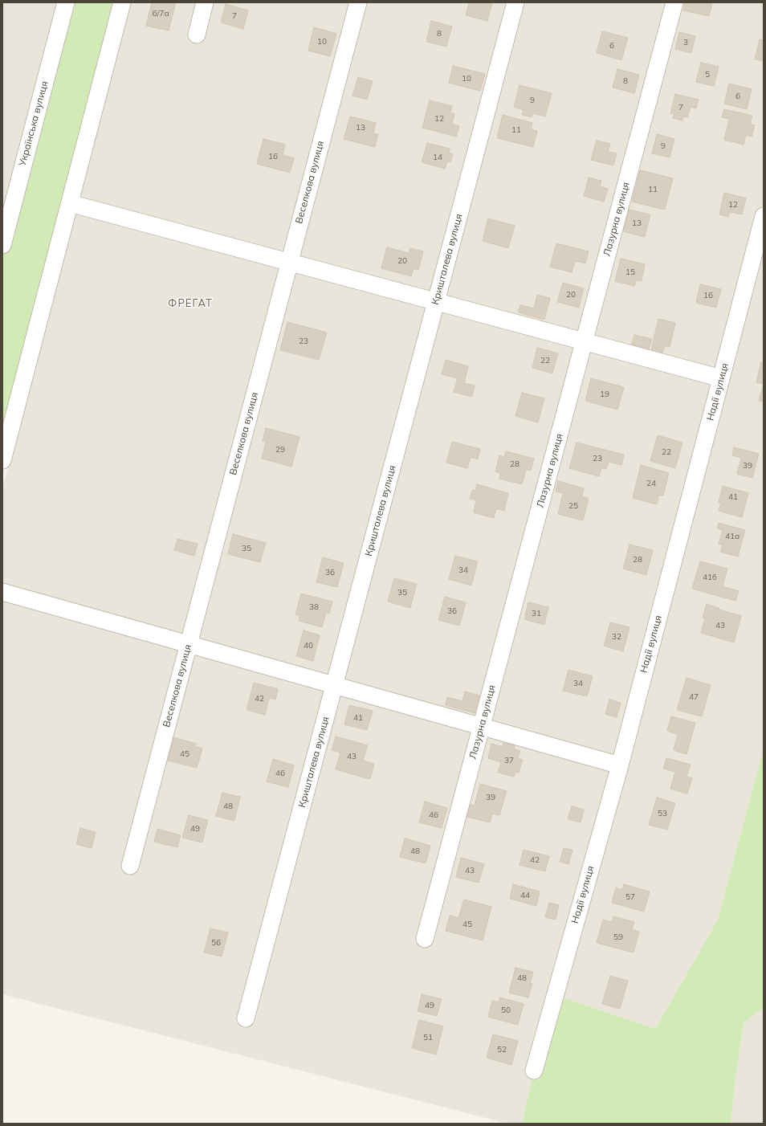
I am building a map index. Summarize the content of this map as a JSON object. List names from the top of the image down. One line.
{"streets":{"street":["Українська вулиця","Веселкова вулиця","Лазурна вулиця","Кришталева вулиця","Надії вулиця"]},"districts":["ФРЕГАТ"],"house_numbers":["6/7а","7","8","10","3","6","5","10","8","6","9","7","12","13","11","9","16","14","11","12","13","20","15","20","16","23","22","19","29","22","23","28","39","24","41","25","41а","35","28","34","36","41б","35","38","36","31","43","32","40","34","47","42","41","45","43","37","46","39","48","53","46","49","48","42","43","44","57","45","59","56","48","49","50","51","52"]}
